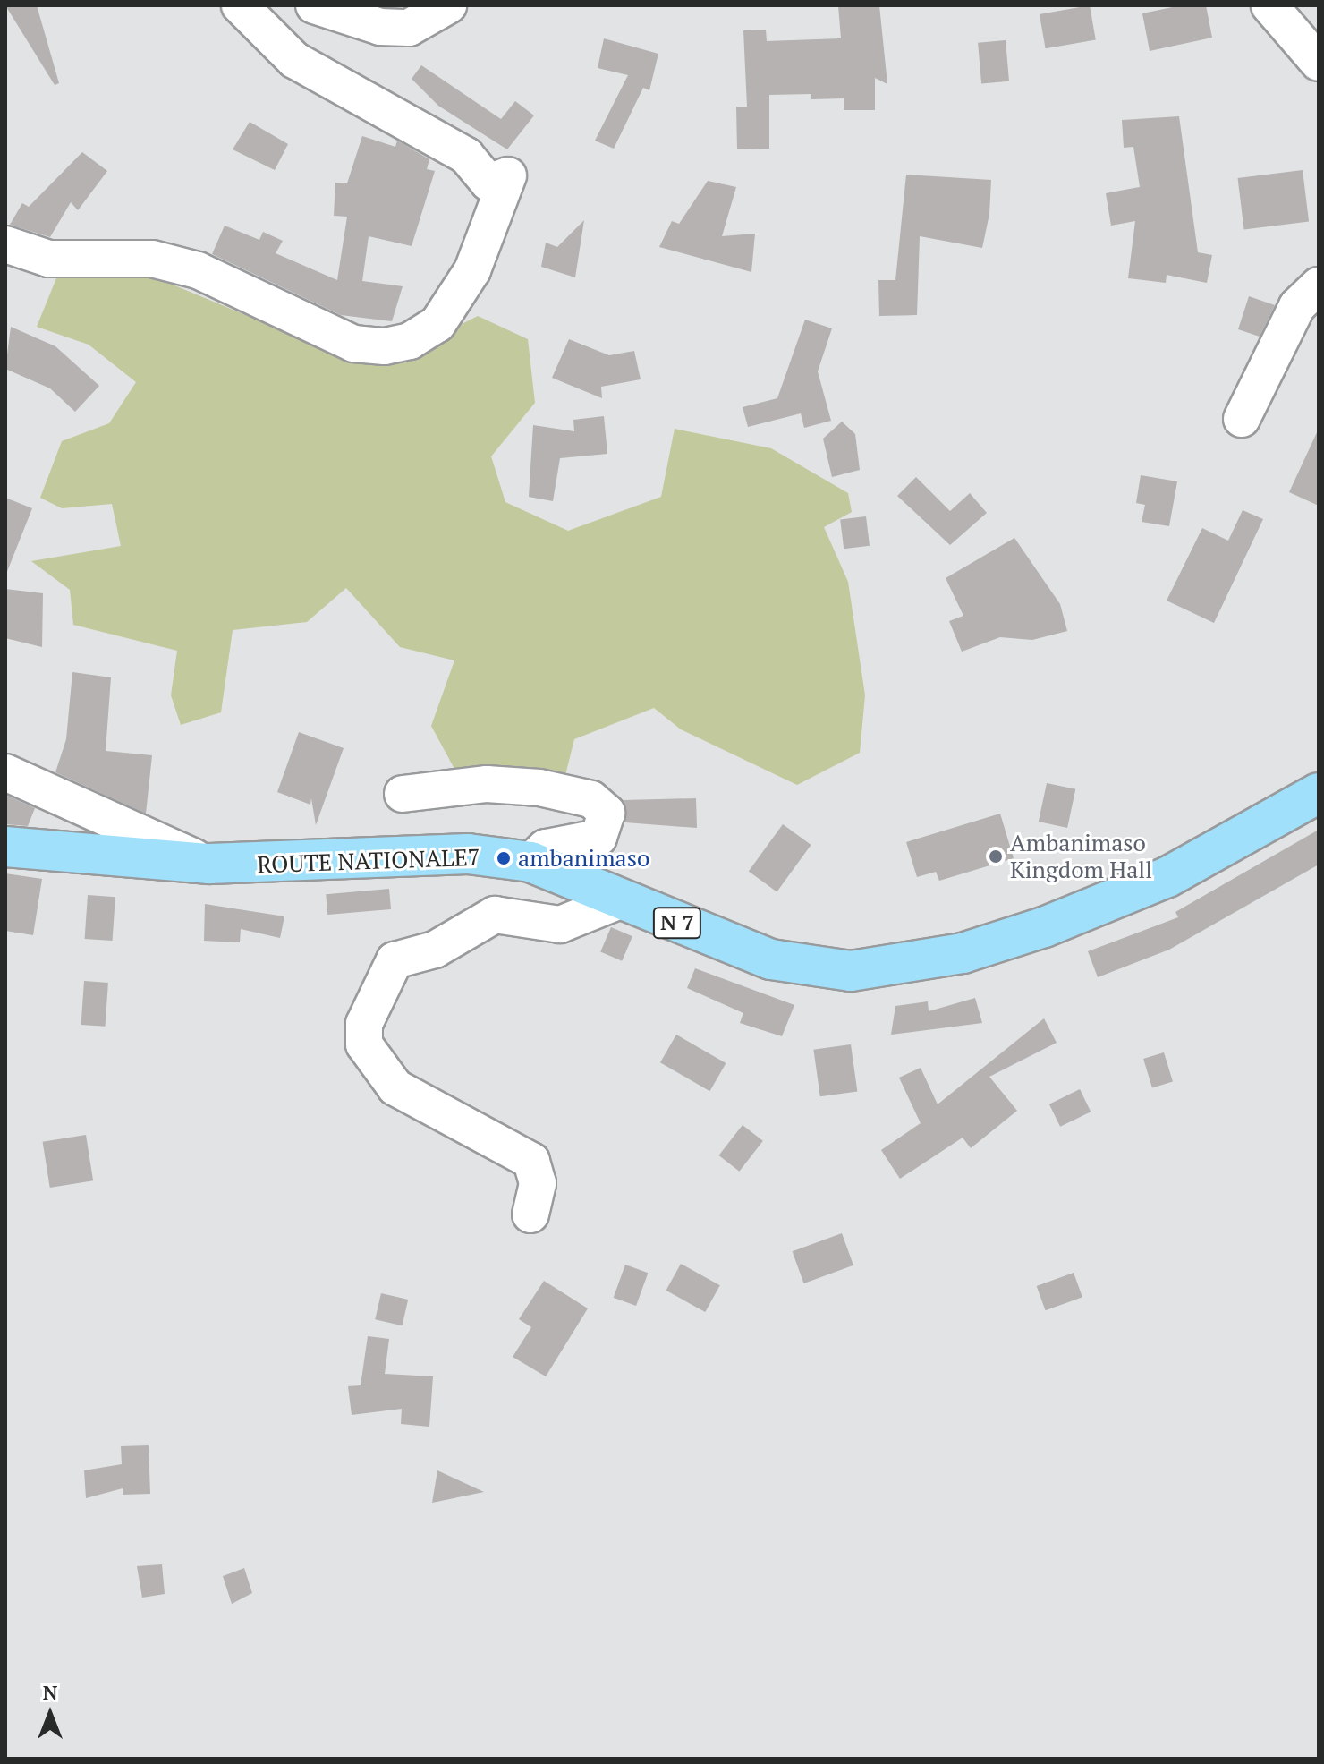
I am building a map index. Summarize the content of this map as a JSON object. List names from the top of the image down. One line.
{"streets":{"main road":["ROUTE NATIONALE7","N 7"]},"places":["Ambanimaso Kingdom Hall","ambanimaso"],"north":"top"}
